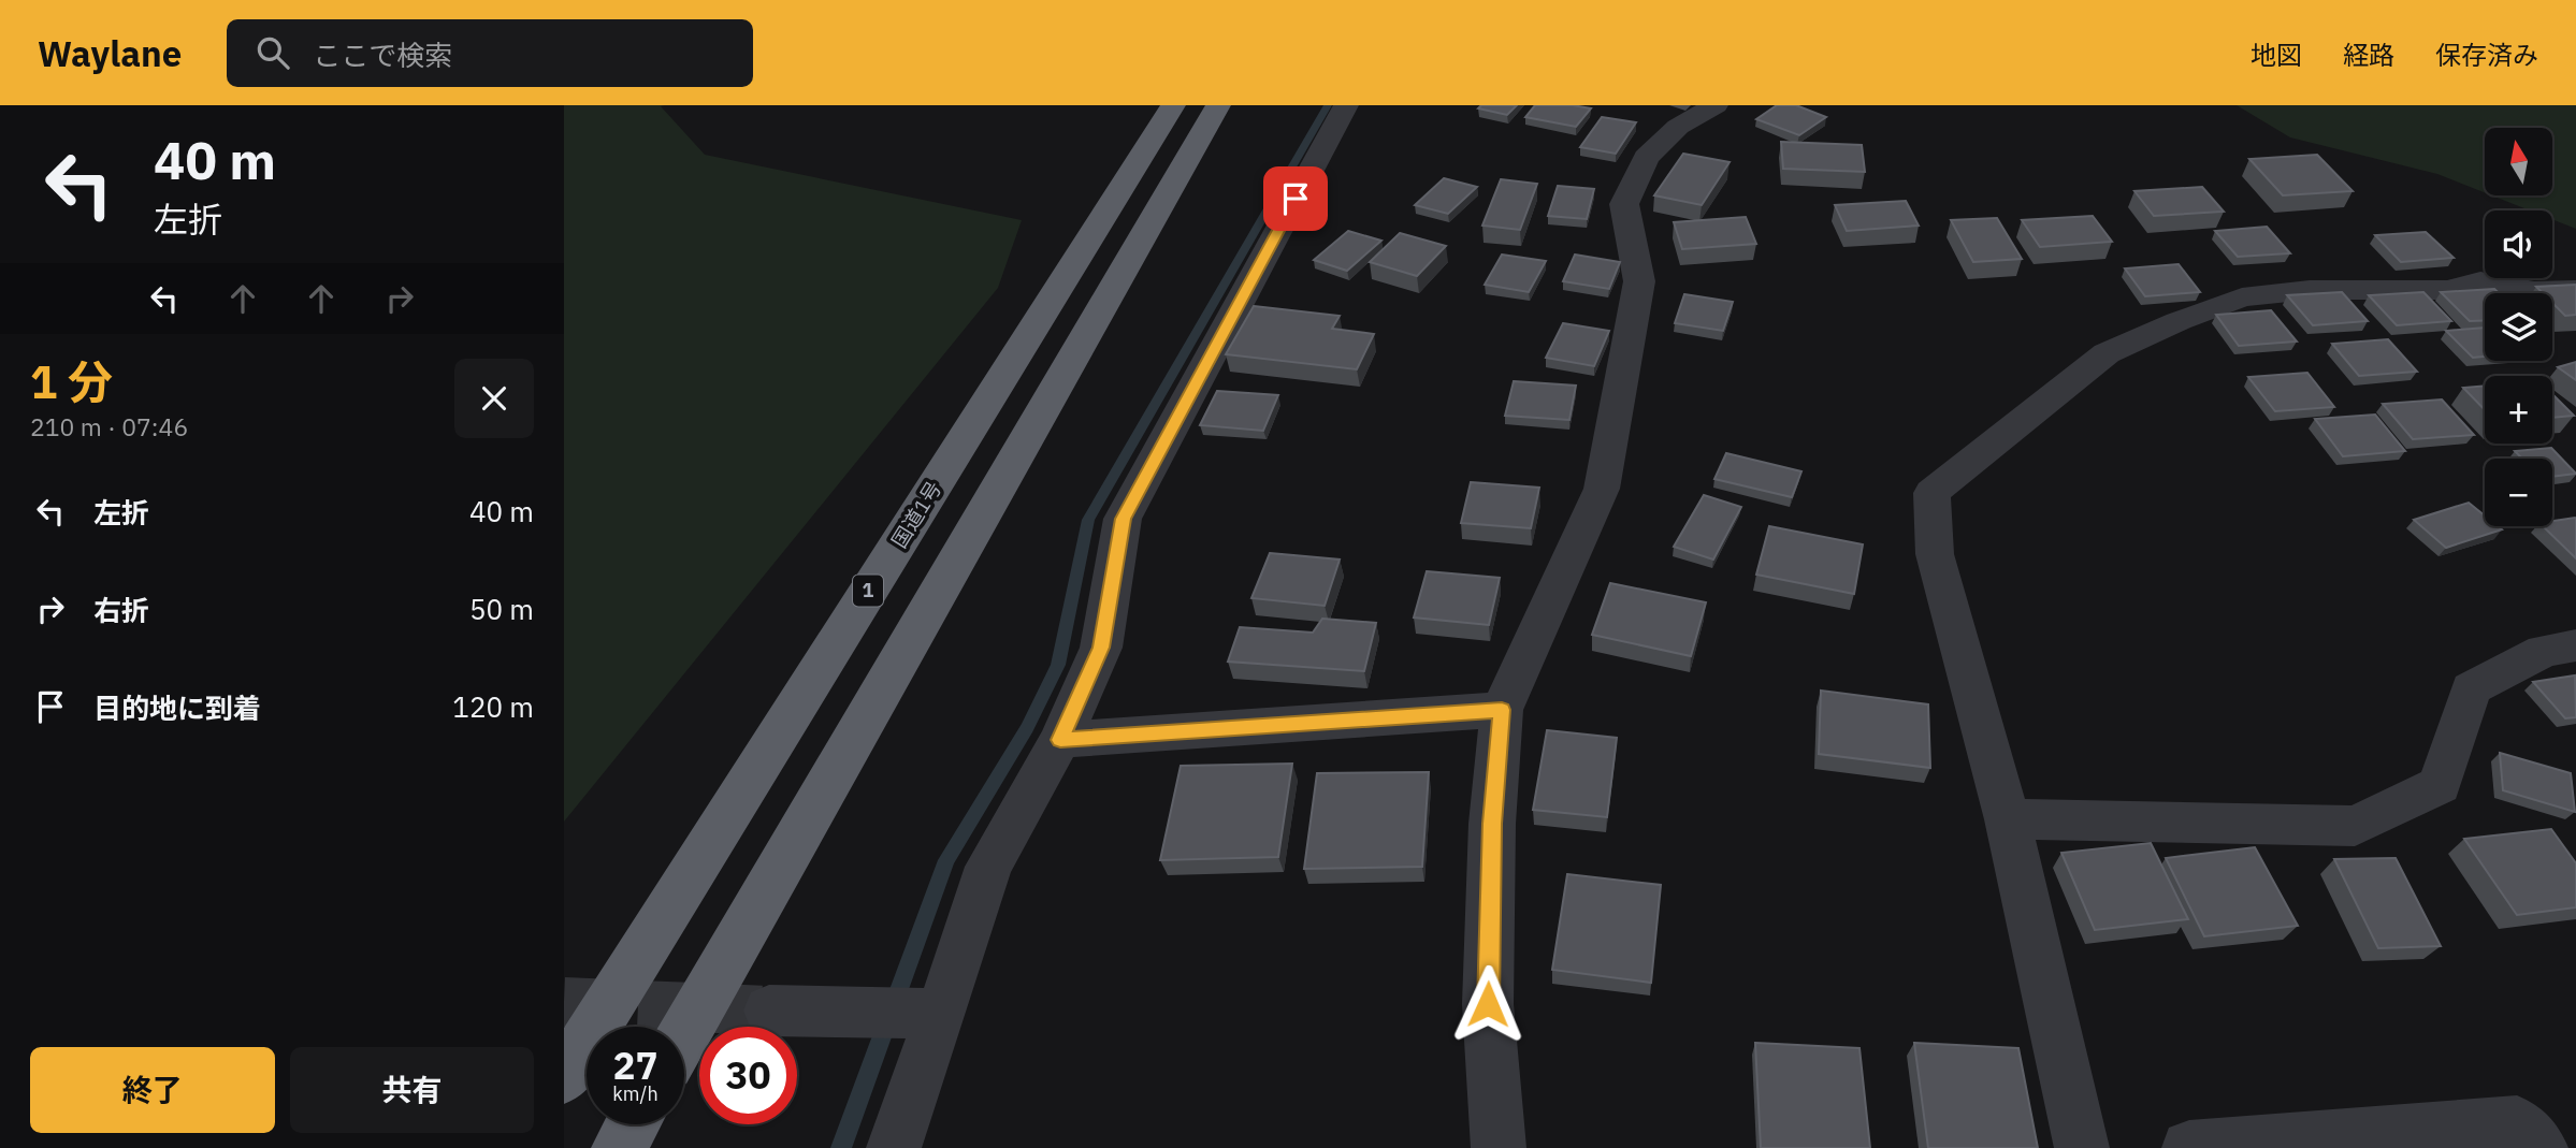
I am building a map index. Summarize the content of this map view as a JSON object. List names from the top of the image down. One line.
{"streets":{"highway":["国道1号","1"]},"north":"top","page":{"header":"Waylane","search":"ここで検索","nav":["地図","経路","保存済み"],"turn":["40 m","左折"],"map_buttons":["+","−"],"heading":["1 分","210 m · 07:46"],"list":[{"name":"左折","value":"40 m"},{"name":"右折","value":"50 m"},{"name":"目的地に到着","value":"120 m"}],"speed":"27 km/h","limit":"30","buttons":["終了","共有"]}}
